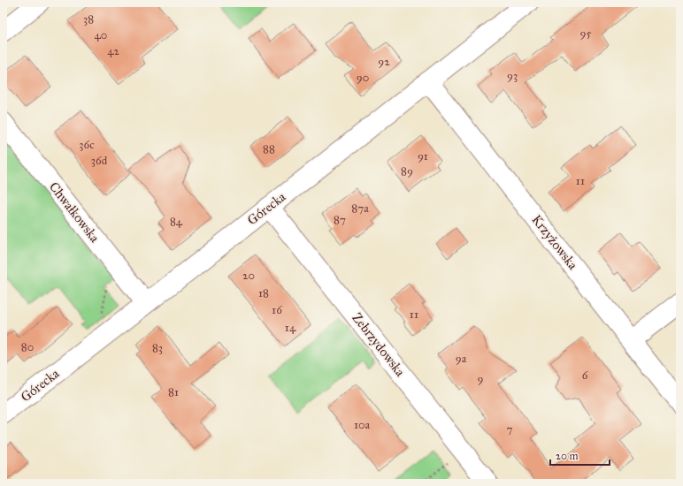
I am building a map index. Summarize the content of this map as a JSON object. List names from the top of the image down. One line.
{"streets":{"street":["Górecka","Chwałkowska","Krzyżowska","Zebrzydowska"]},"crossings":[["Górecka","Chwałkowska"],["Górecka","Krzyżowska"],["Górecka","Zebrzydowska"]],"house_numbers":["38","95","40","42","92","93","90","36c","88","91","36d","89","11","87a","87","84","20","18","16","11","14","80","83","9a","6","9","81","10a","7"],"scale_bar":"20 m"}
